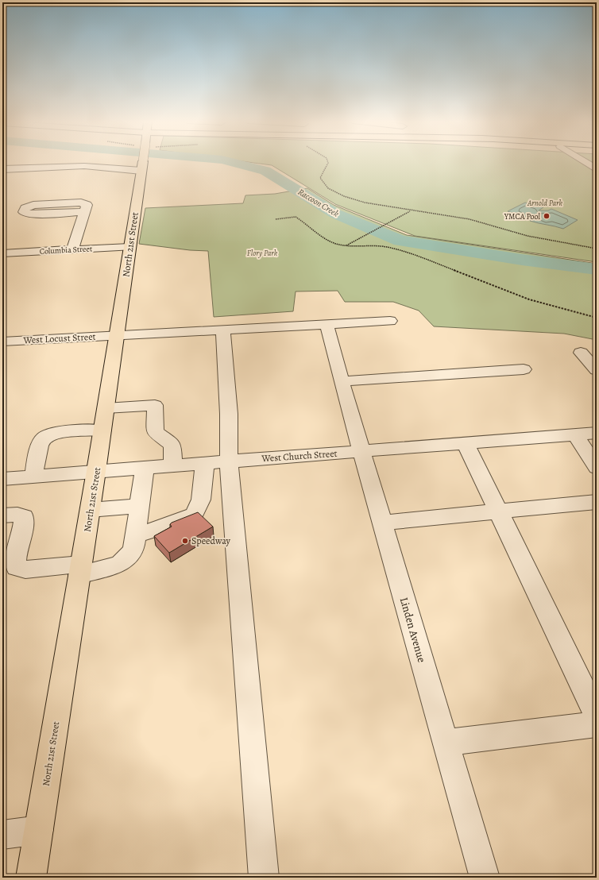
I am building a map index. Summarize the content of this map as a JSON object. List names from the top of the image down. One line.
{"streets":{"main road":["North 21st Street"],"street":["Columbia Street","West Locust Street","West Church Street","Linden Avenue"]},"crossings":[["North 21st Street","Columbia Street"],["North 21st Street","West Locust Street"],["North 21st Street","West Church Street"],["West Locust Street","Linden Avenue"],["West Church Street","Linden Avenue"]],"water":["Raccoon Creek"],"parks":["Arnold Park","Flory Park"],"places":["YMCA Pool","Speedway"]}
